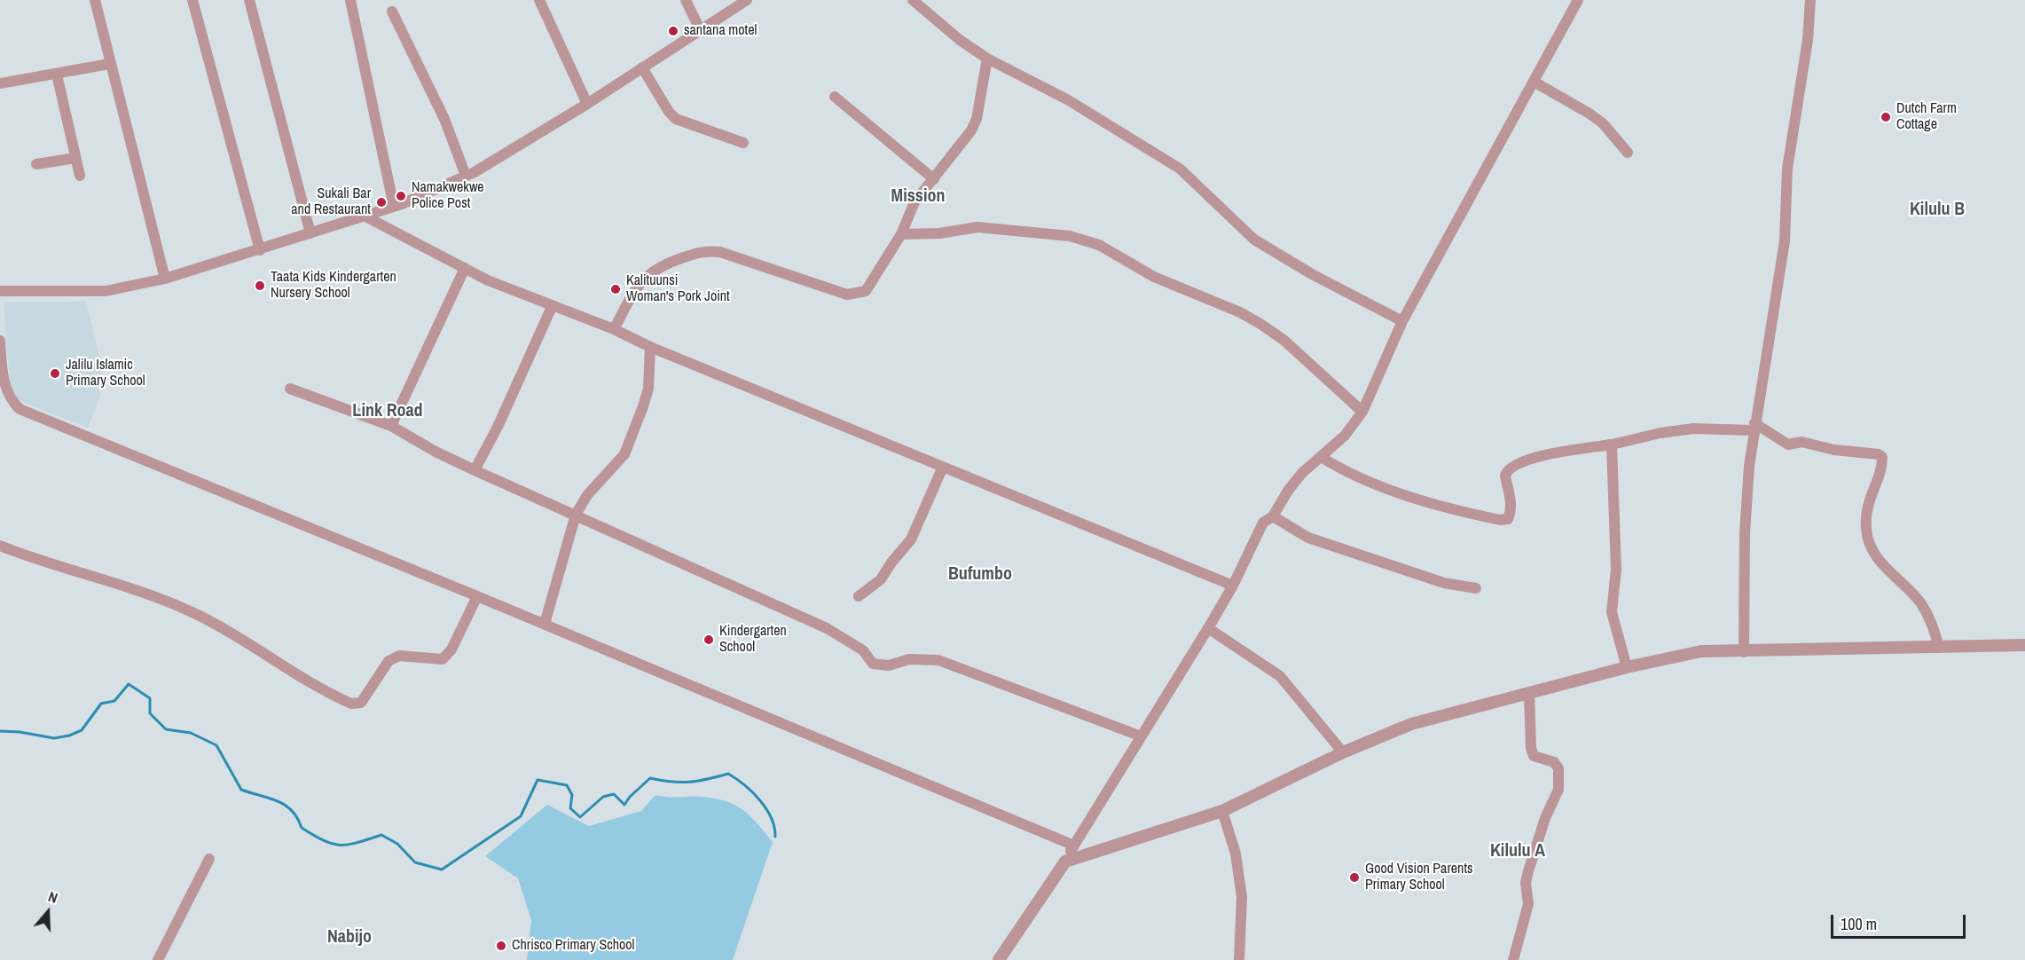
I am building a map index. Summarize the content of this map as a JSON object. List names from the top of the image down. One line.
{"districts":["Mission","Kilulu B","Link Road","Bufumbo","Kilulu A","Nabijo"],"places":["santana motel","Dutch Farm Cottage","Namakwekwe Police Post","Sukali Bar and Restaurant","Taata Kids Kindergarten Nursery School","Kalituunsi Woman's Pork Joint","Jalilu Islamic Primary School","Kindergarten School","Good Vision Parents Primary School","Chrisco Primary School"],"scale_bar":"100 m","north":"top"}
